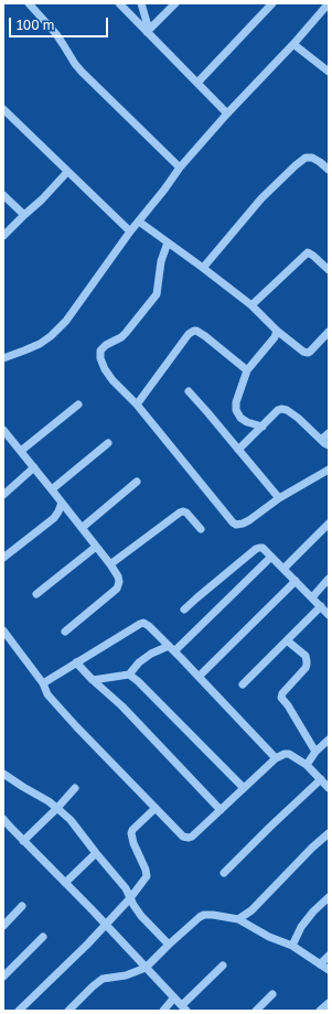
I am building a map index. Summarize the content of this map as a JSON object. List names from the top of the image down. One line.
{"scale_bar":"100 m"}
